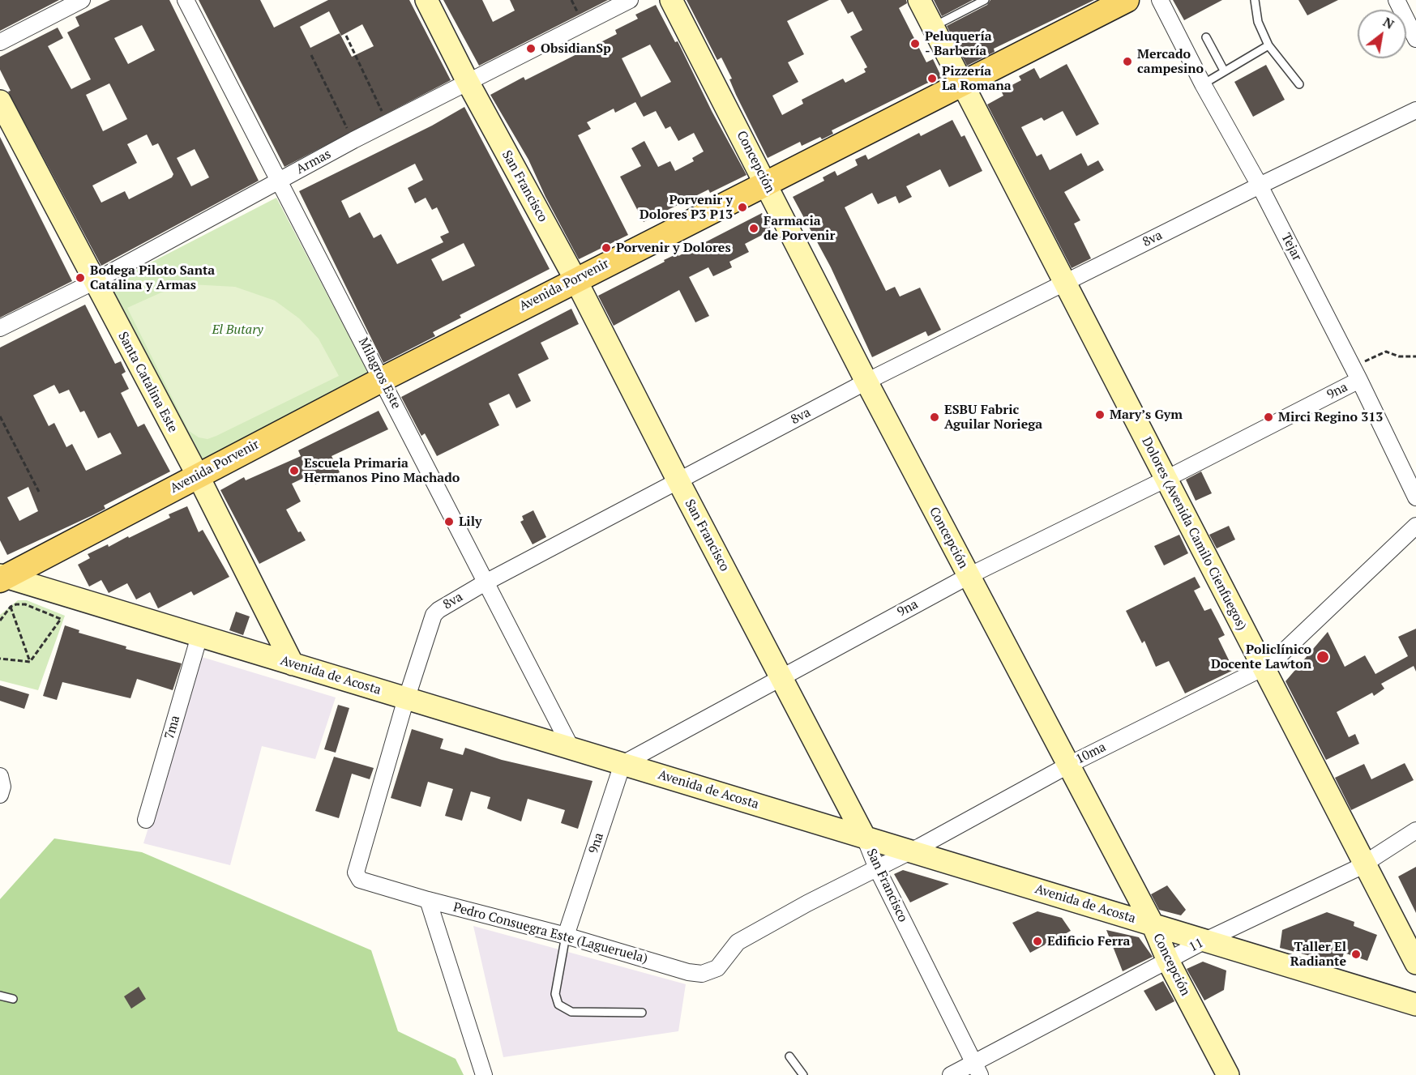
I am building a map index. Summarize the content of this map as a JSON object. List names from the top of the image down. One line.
{"streets":{"main road":["Avenida Porvenir"],"street":["Armas","Concepción","San Francisco","8va","Tejar","Milagros Este","Santa Catalina Este","9na","Dolores (Avenida Camilo Cienfuegos)","Avenida de Acosta","7ma","10ma","Pedro Consuegra Este (Lagueruela)","11"]},"crossings":[["Armas","San Francisco"],["Armas","Milagros Este"],["Armas","Santa Catalina Este"],["Concepción","8va"],["Concepción","Avenida Porvenir"],["Concepción","9na"],["Concepción","Avenida de Acosta"],["Concepción","10ma"],["Concepción","11"],["San Francisco","8va"],["San Francisco","Avenida Porvenir"],["San Francisco","9na"],["San Francisco","Avenida de Acosta"],["San Francisco","10ma"],["San Francisco","11"],["8va","Tejar"],["8va","Milagros Este"],["8va","Dolores (Avenida Camilo Cienfuegos)"],["8va","Avenida de Acosta"],["8va","Pedro Consuegra Este (Lagueruela)"],["Tejar","9na"],["Avenida Porvenir","Milagros Este"],["Avenida Porvenir","Santa Catalina Este"],["Avenida Porvenir","Dolores (Avenida Camilo Cienfuegos)"],["Avenida Porvenir","Avenida de Acosta"],["Milagros Este","Avenida de Acosta"],["Santa Catalina Este","Avenida de Acosta"],["9na","Dolores (Avenida Camilo Cienfuegos)"],["9na","Avenida de Acosta"],["9na","Pedro Consuegra Este (Lagueruela)"],["Dolores (Avenida Camilo Cienfuegos)","10ma"],["Dolores (Avenida Camilo Cienfuegos)","11"],["Avenida de Acosta","7ma"],["Avenida de Acosta","10ma"],["Avenida de Acosta","11"],["10ma","Pedro Consuegra Este (Lagueruela)"]],"parks":["El Butary"],"places":["Peluquería - Barbería","ObsidianSp","Mercado campesino","Pizzería La Romana","Porvenir y Dolores P3 P13","Farmacia de Porvenir","Porvenir y Dolores","Bodega Piloto Santa Catalina y Armas","Mary’s Gym","ESBU Fabric Aguilar Noriega","Mirci Regino 313","Escuela Primaria Hermanos Pino Machado","Lily","Policlínico Docente Lawton","Edificio Ferra","Taller El Radiante"],"north":"top right"}
